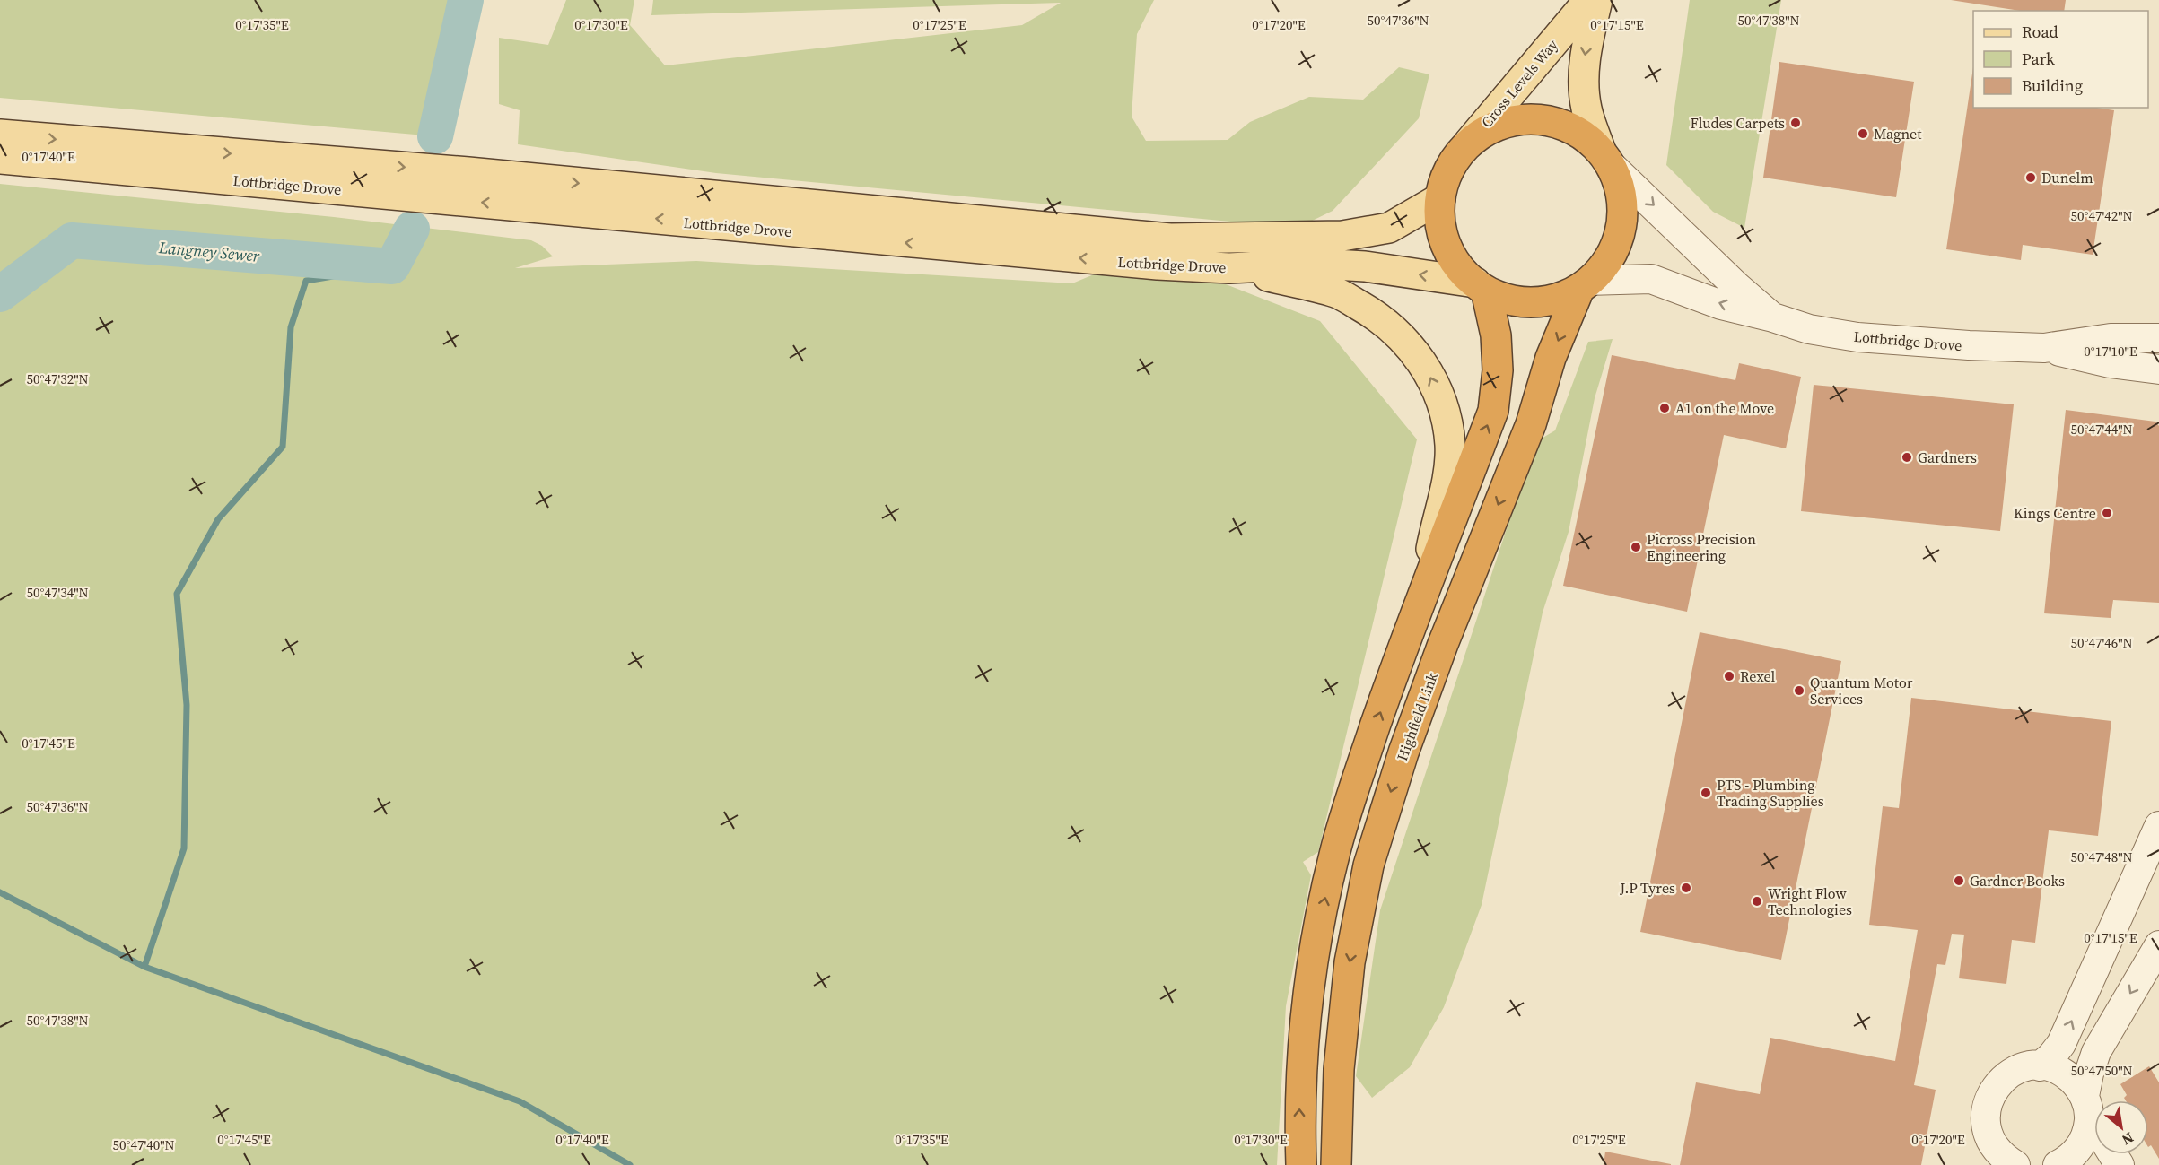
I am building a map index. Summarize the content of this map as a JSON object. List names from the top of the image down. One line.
{"streets":{"highway":["Highfield Link"],"main road":["Cross Levels Way","Lottbridge Drove"]},"crossings":[["Cross Levels Way","Lottbridge Drove"],["Cross Levels Way","Highfield Link"],["Lottbridge Drove","Highfield Link"]],"water":["Langney Sewer"],"places":["Fludes Carpets","Magnet","Dunelm","A1 on the Move","Gardners","Kings Centre","Picross Precision Engineering","Rexel","Quantum Motor Services","PTS - Plumbing Trading Supplies","Gardner Books","J.P Tyres","Wright Flow Technologies"],"legend":["Road","Park","Building"],"north":"bottom right","coordinates":["50°47'38\"N","50°47'36\"N","0°17'35\"E","0°17'30\"E","0°17'25\"E","0°17'20\"E","0°17'15\"E","0°17'40\"E","50°47'42\"N","0°17'10\"E","50°47'32\"N","50°47'44\"N","50°47'34\"N","50°47'46\"N","0°17'45\"E","50°47'48\"N","50°47'50\"N","50°47'40\"N"]}
